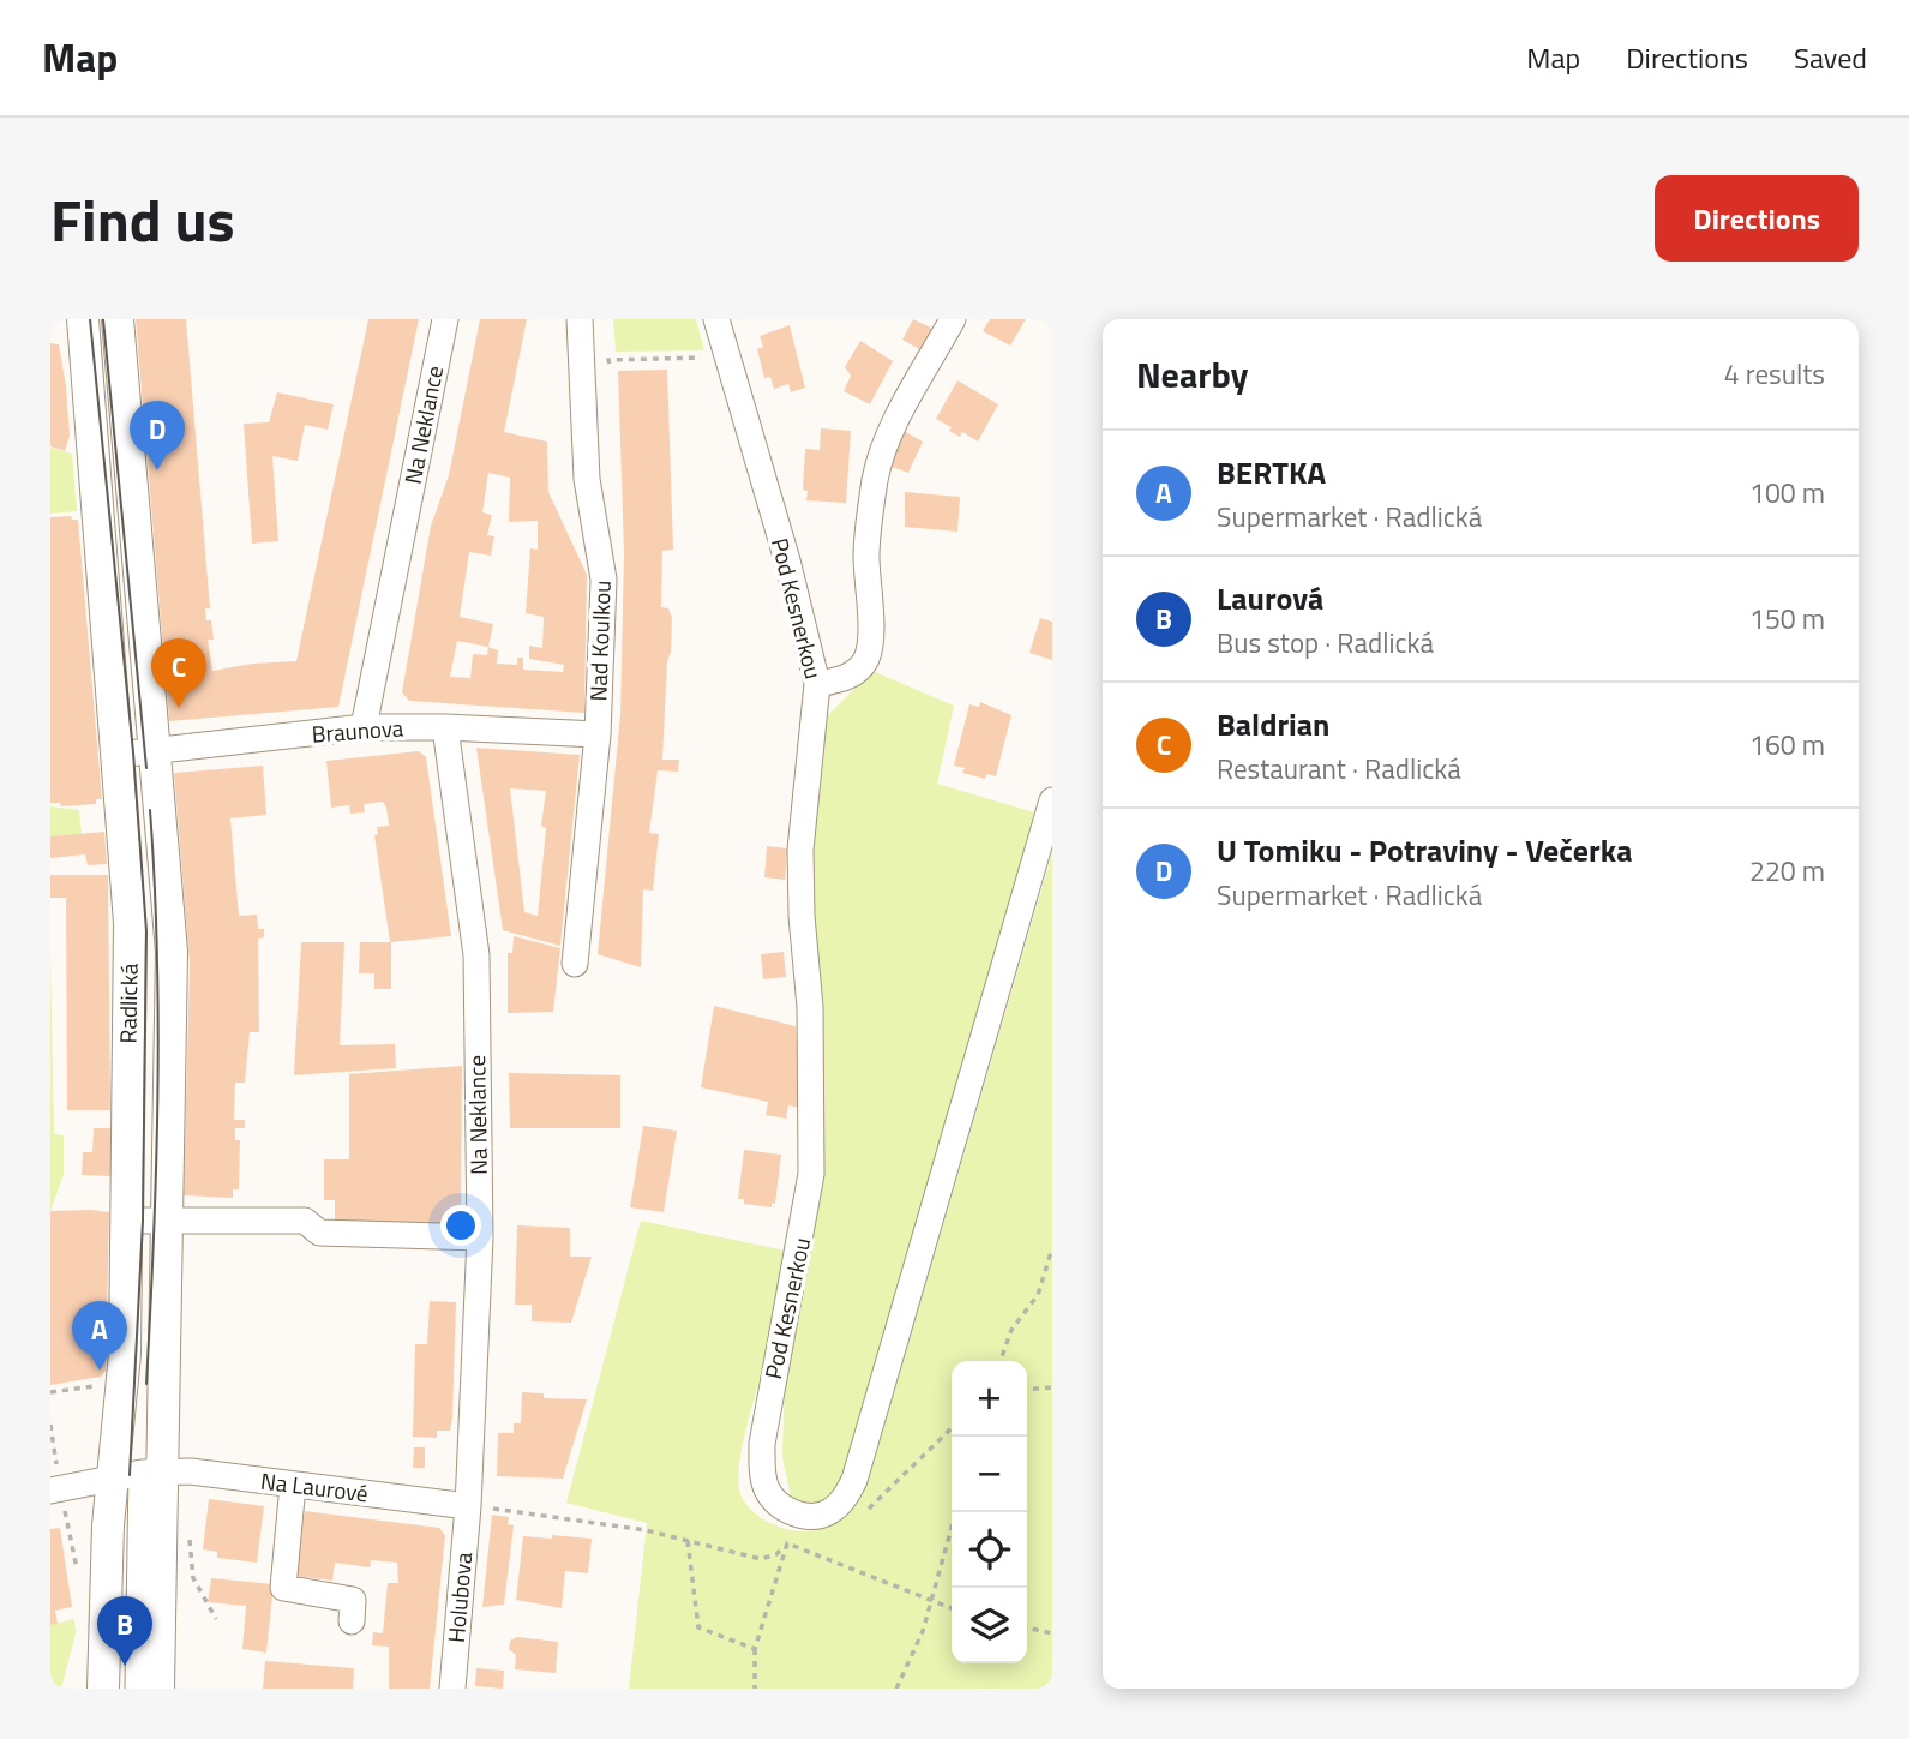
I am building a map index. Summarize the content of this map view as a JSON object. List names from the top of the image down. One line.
{"streets":{"main road":["Radlická"],"street":["Na Neklance","Pod Kesnerkou","Nad Koulkou","Braunova","Na Laurové","Holubova"]},"crossings":[["Na Neklance","Braunova"],["Na Neklance","Na Laurové"],["Na Neklance","Holubova"],["Nad Koulkou","Braunova"],["Braunova","Radlická"],["Radlická","Na Laurové"],["Na Laurové","Holubova"]],"page":{"header":"Map","nav":["Map","Directions","Saved"],"title":"Find us","buttons":"Directions","heading":["Nearby","4 results"],"pins":["D","C","A","B"],"list":[{"mark":"A","name":"BERTKA","note":"Supermarket · Radlická","value":"100 m"},{"mark":"B","name":"Laurová","note":"Bus stop · Radlická","value":"150 m"},{"mark":"C","name":"Baldrian","note":"Restaurant · Radlická","value":"160 m"},{"mark":"D","name":"U Tomiku - Potraviny - Večerka","note":"Supermarket · Radlická","value":"220 m"}],"map_buttons":["+","−"]}}
